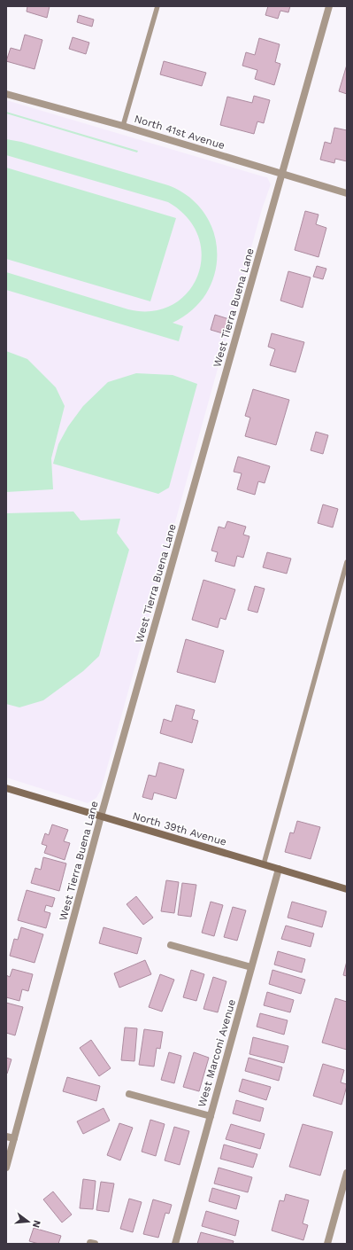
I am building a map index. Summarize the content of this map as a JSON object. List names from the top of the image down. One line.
{"streets":{"street":["North 41st Avenue","West Tierra Buena Lane","North 39th Avenue","West Marconi Avenue"]},"crossings":[["North 41st Avenue","West Tierra Buena Lane"],["West Tierra Buena Lane","North 39th Avenue"],["North 39th Avenue","West Marconi Avenue"]],"north":"right"}
